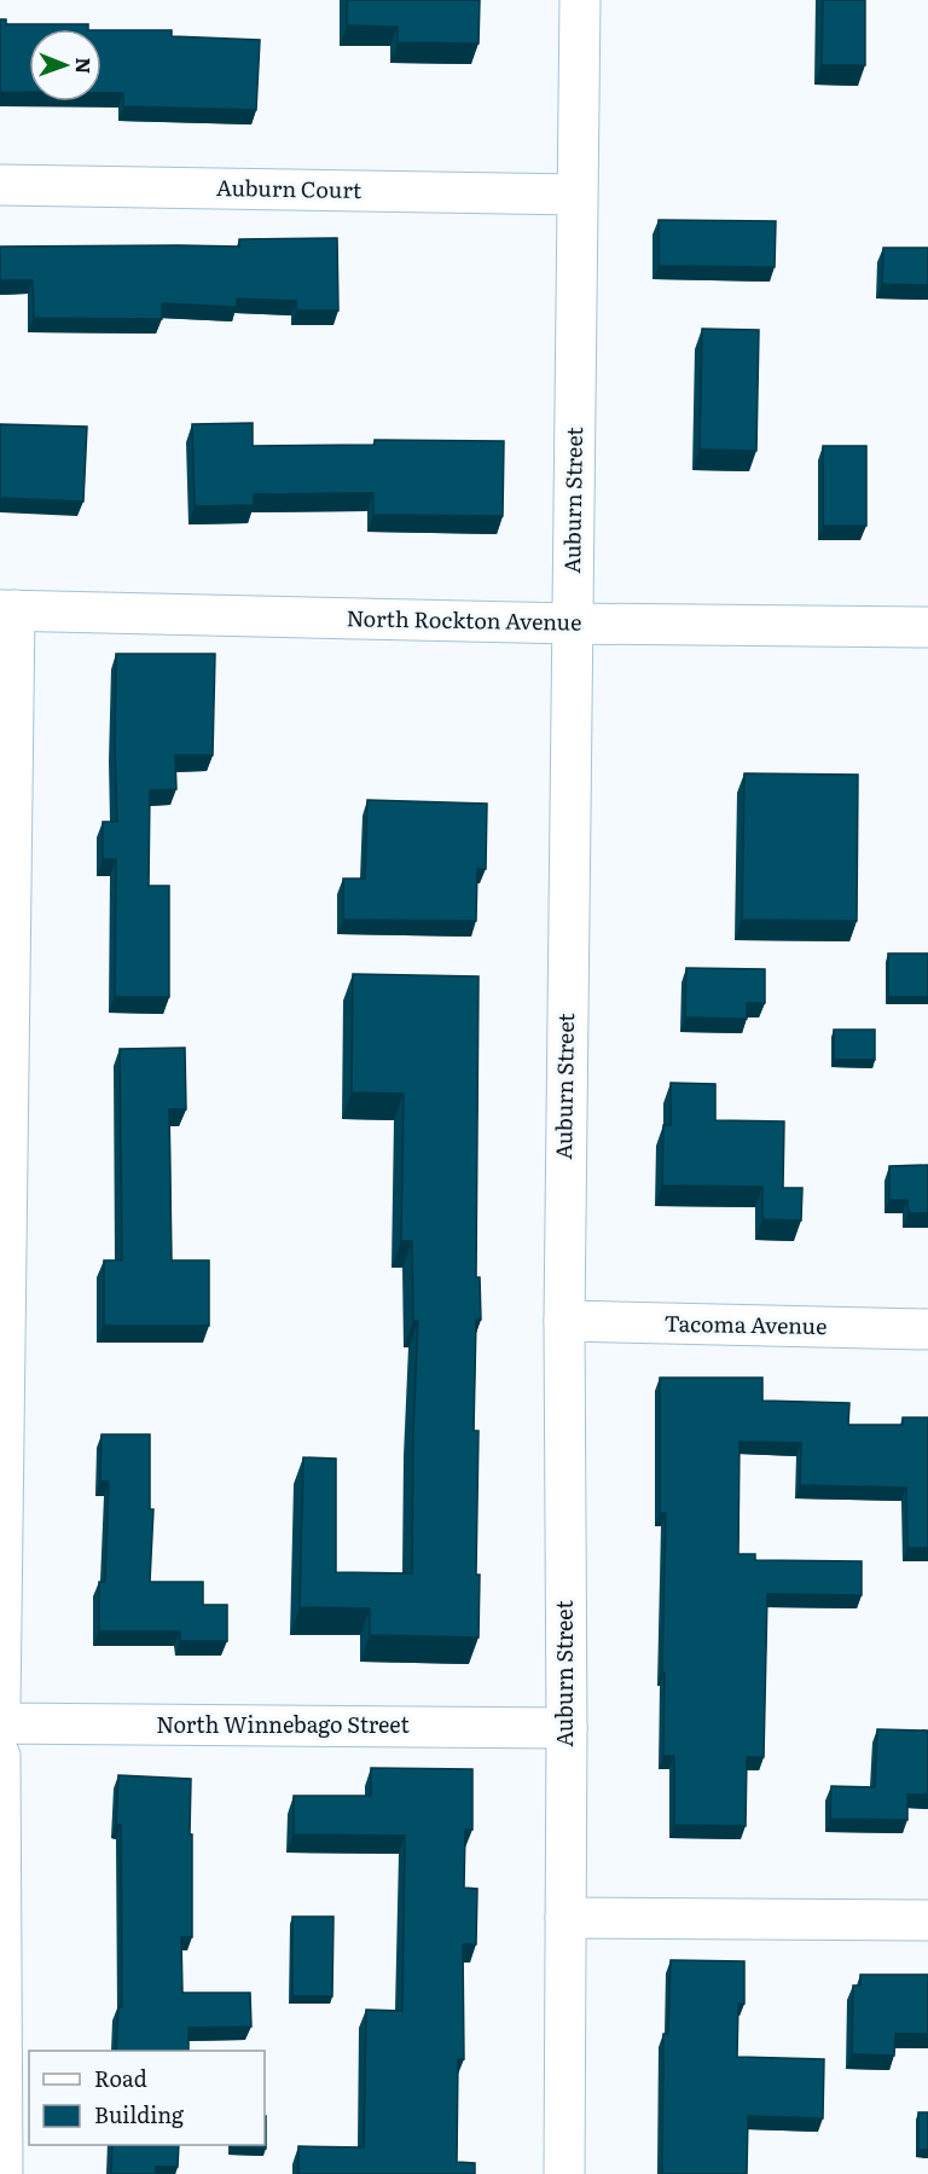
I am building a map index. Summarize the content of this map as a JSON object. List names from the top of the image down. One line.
{"streets":{"street":["Auburn Court","Auburn Street","North Rockton Avenue","Tacoma Avenue","North Winnebago Street"]},"crossings":[["Auburn Court","Auburn Street"],["Auburn Street","North Rockton Avenue"],["Auburn Street","Tacoma Avenue"],["Auburn Street","North Winnebago Street"]],"legend":["Road","Building"],"north":"right"}
